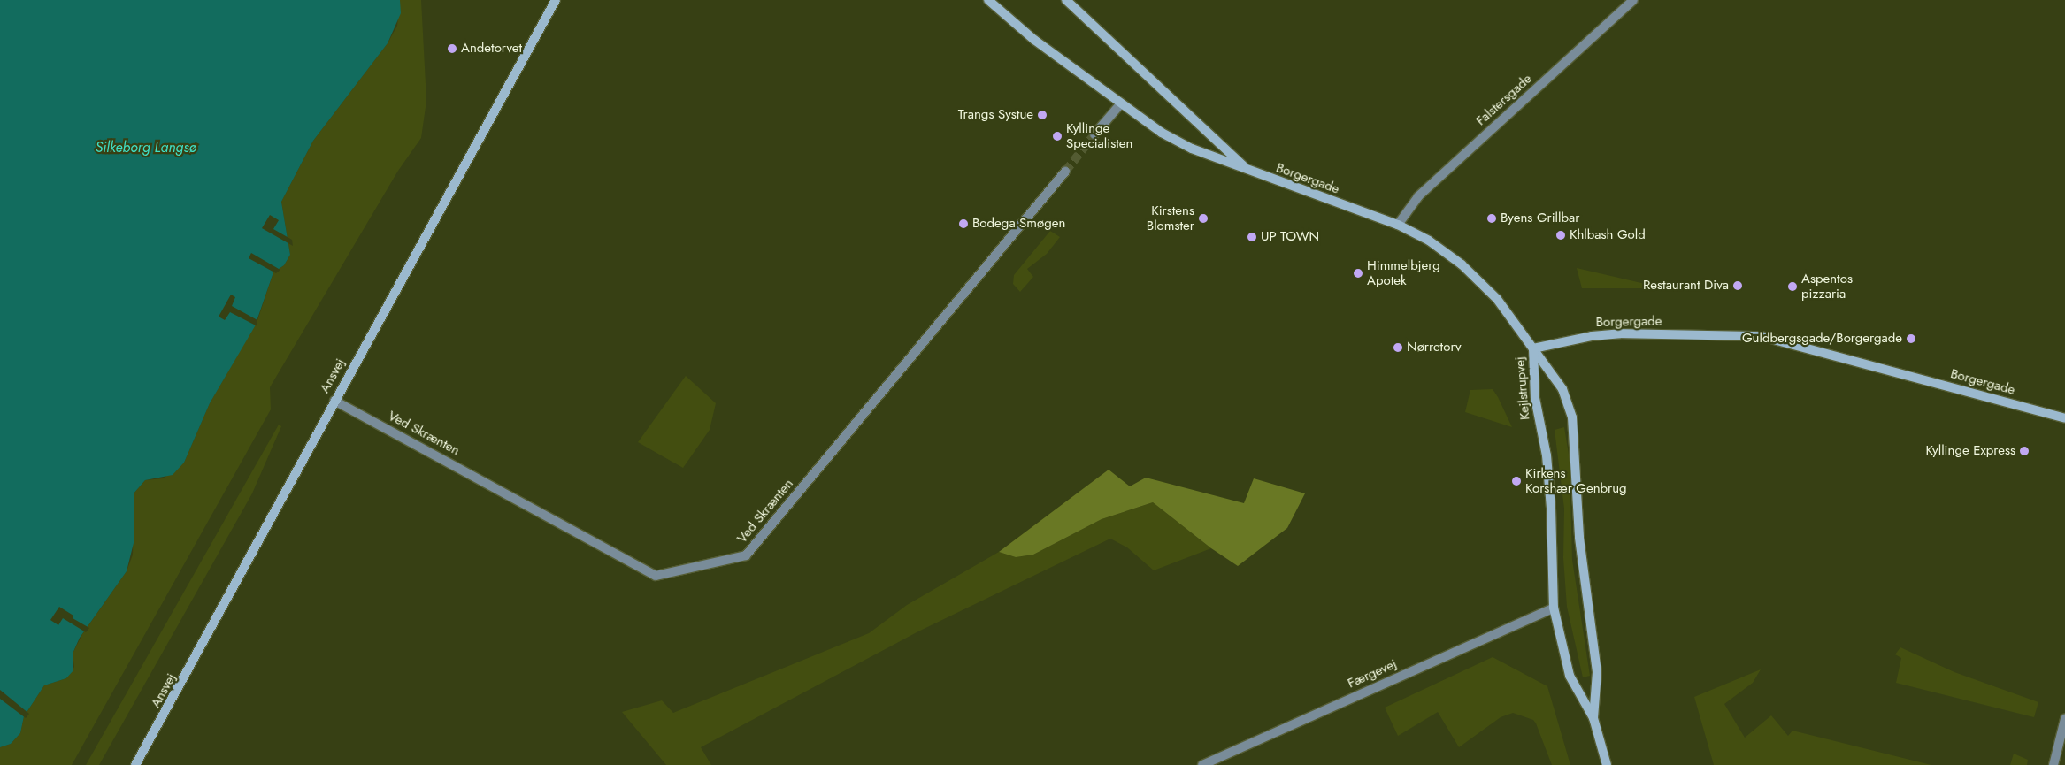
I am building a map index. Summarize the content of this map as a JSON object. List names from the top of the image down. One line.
{"streets":{"street":["Falstersgade","Borgergade","Ansvej","Kejlstrupvej","Ved Skrænten","Færgevej"]},"crossings":[["Falstersgade","Borgergade"],["Borgergade","Kejlstrupvej"],["Ansvej","Ved Skrænten"],["Kejlstrupvej","Færgevej"]],"water":["Silkeborg Langsø"],"places":["Andetorvet","Trangs Systue","Kyllinge Specialisten","Kirstens Blomster","Byens Grillbar","Bodega Smøgen","Khlbash Gold","UP TOWN","Himmelbjerg Apotek","Restaurant Diva","Aspentos pizzaria","Guldbergsgade/Borgergade","Nørretorv","Kyllinge Express","Kirkens Korshær Genbrug"]}
